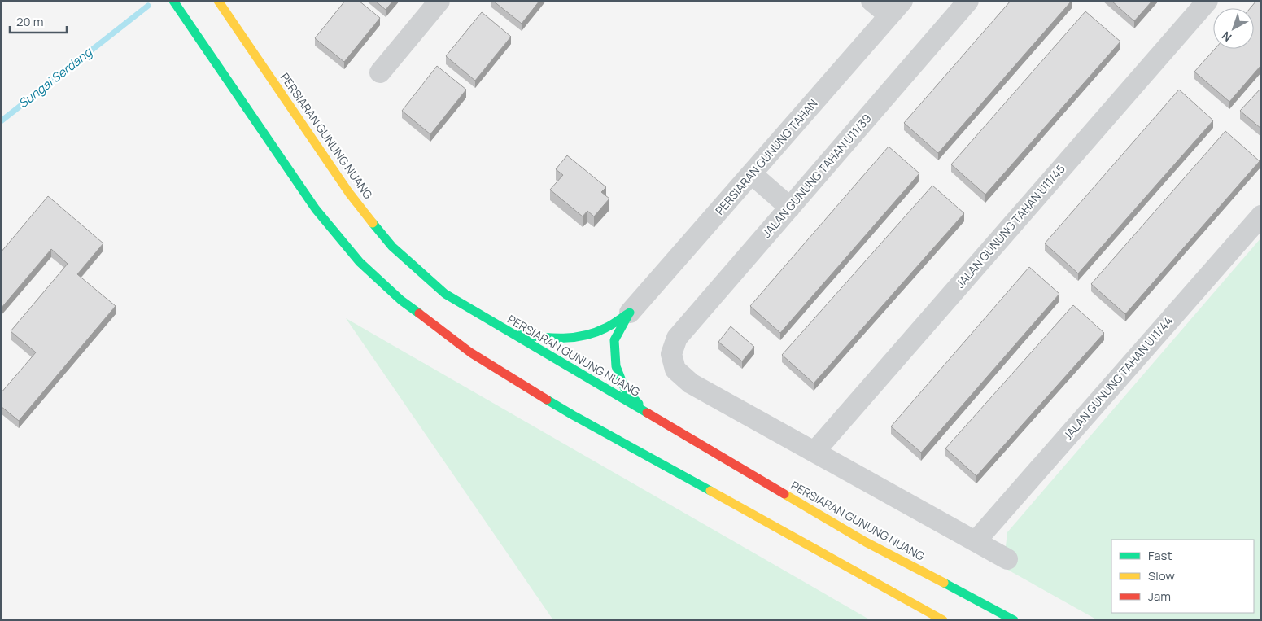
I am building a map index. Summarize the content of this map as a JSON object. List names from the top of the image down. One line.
{"streets":{"street":["PERSIARAN GUNUNG NUANG","PERSIARAN GUNUNG TAHAN","JALAN GUNUNG TAHAN U11/39","JALAN GUNUNG TAHAN U11/45","JALAN GUNUNG TAHAN U11/44"]},"crossings":[["JALAN GUNUNG TAHAN U11/39","JALAN GUNUNG TAHAN U11/45"]],"water":["Sungai Serdang"],"legend":["Fast","Slow","Jam"],"scale_bar":"20 m","north":"bottom left"}
